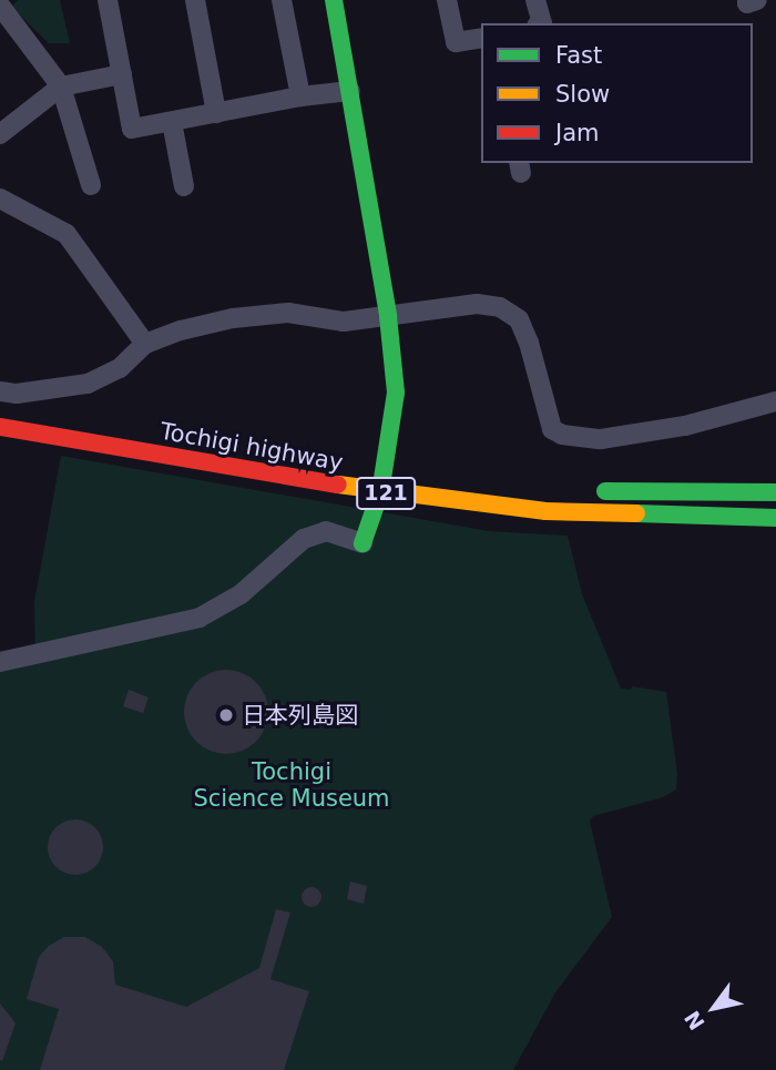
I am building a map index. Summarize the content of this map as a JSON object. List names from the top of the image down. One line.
{"streets":{"main road":["Tochigi highway","121"]},"parks":["Tochigi Science Museum"],"places":["日本列島図"],"legend":["Fast","Slow","Jam"],"north":"bottom left"}
